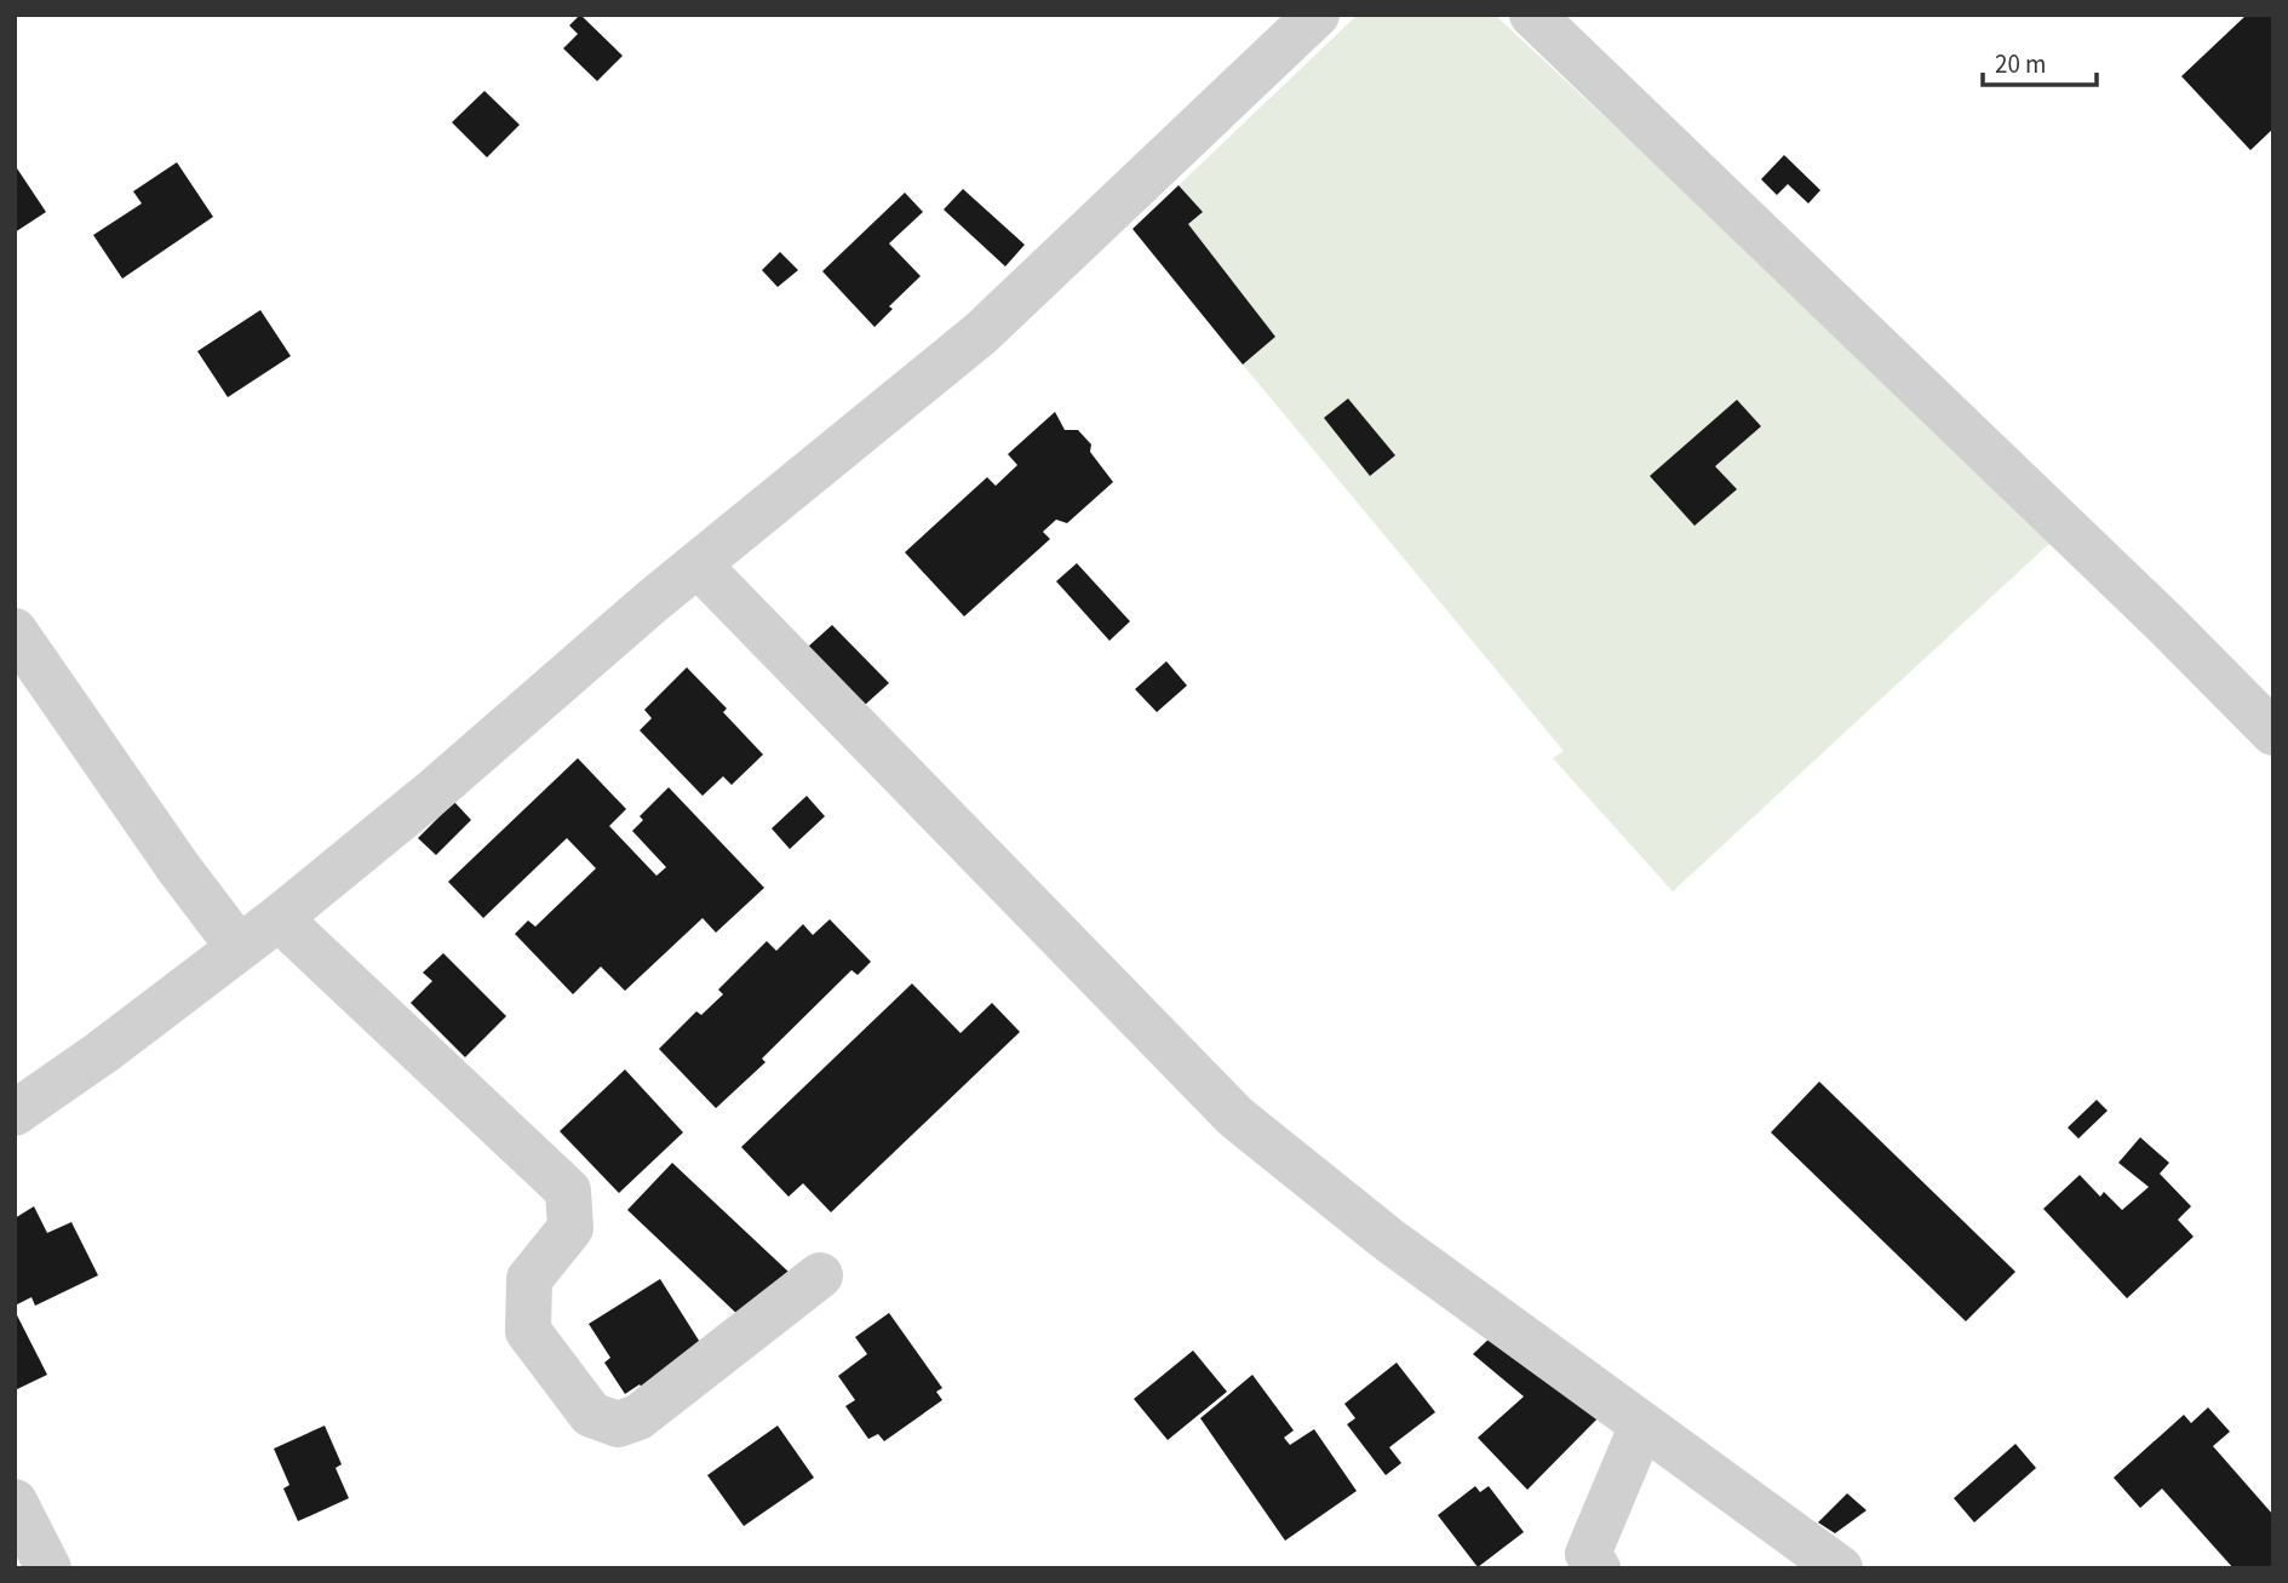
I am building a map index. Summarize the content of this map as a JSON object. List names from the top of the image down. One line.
{"scale_bar":"20 m"}
